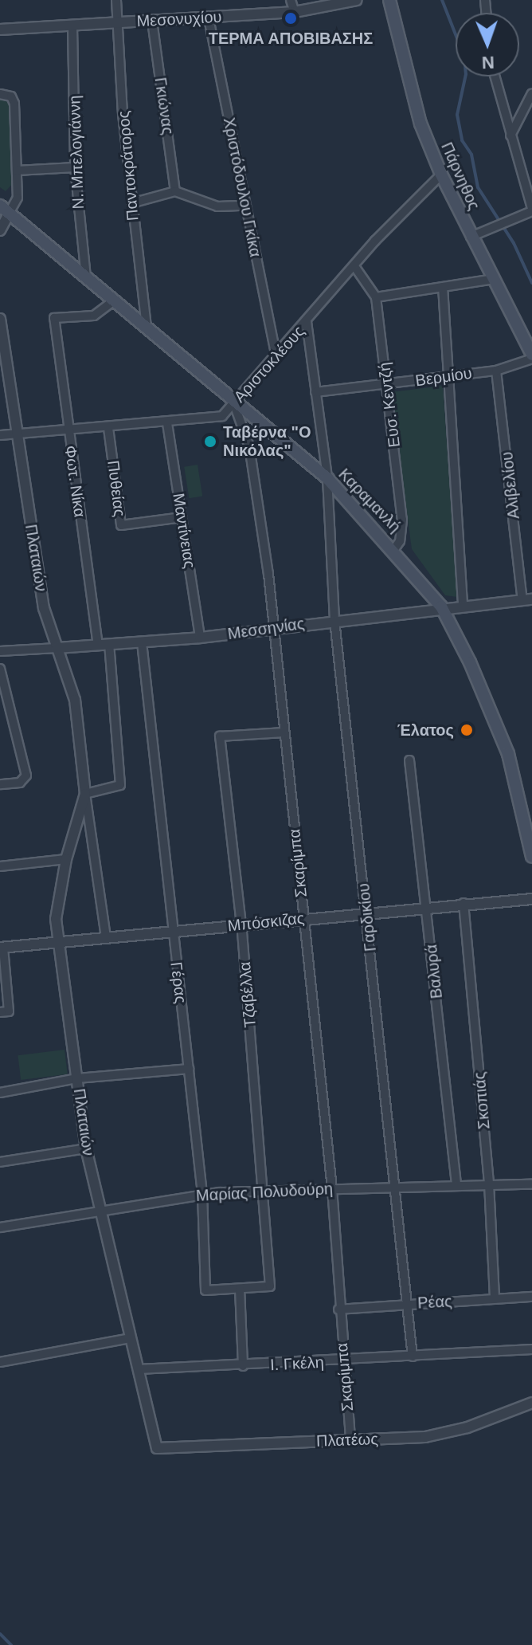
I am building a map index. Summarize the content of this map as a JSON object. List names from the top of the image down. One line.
{"streets":{"main road":["Πάρνηθος","Καραμανλή"],"street":["Μεσονυχίου","Γκιώνας","Ν. Μπελογιάννη","Παντοκράτορος","Χριστόδουλου Γκίκα","Αριστοκλέους","Βερμίου","Ευσ. Κεντζή","Φωτ. Νίκα","Αλιβελίου","Πυθείας","Μαντίνειας","Πλαταιών","Μεσσηνίας","Σκαρίμπα","Γαρδικίου","Μπόσκιζας","Βαλυρά","Γέρας","Τζαβέλλα","Σκοπιάς","Μαρίας Πολυδούρη","Ρέας","Ι. Γκέλη","Πλατέως"]},"crossings":[["Μεσονυχίου","Γκιώνας"],["Μεσονυχίου","Ν. Μπελογιάννη"],["Μεσονυχίου","Παντοκράτορος"],["Μεσονυχίου","Χριστόδουλου Γκίκα"],["Ν. Μπελογιάννη","Καραμανλή"],["Παντοκράτορος","Καραμανλή"],["Πάρνηθος","Αριστοκλέους"],["Πάρνηθος","Βερμίου"],["Χριστόδουλου Γκίκα","Αριστοκλέους"],["Αριστοκλέους","Ευσ. Κεντζή"],["Αριστοκλέους","Φωτ. Νίκα"],["Αριστοκλέους","Πυθείας"],["Αριστοκλέους","Καραμανλή"],["Αριστοκλέους","Μαντίνειας"],["Αριστοκλέους","Πλαταιών"],["Αριστοκλέους","Σκαρίμπα"],["Αριστοκλέους","Γαρδικίου"],["Βερμίου","Ευσ. Κεντζή"],["Βερμίου","Αλιβελίου"],["Βερμίου","Γαρδικίου"],["Ευσ. Κεντζή","Καραμανλή"],["Φωτ. Νίκα","Καραμανλή"],["Φωτ. Νίκα","Μεσσηνίας"],["Αλιβελίου","Μεσσηνίας"],["Πυθείας","Μαντίνειας"],["Καραμανλή","Μεσσηνίας"],["Καραμανλή","Σκαρίμπα"],["Καραμανλή","Γαρδικίου"],["Μαντίνειας","Μεσσηνίας"],["Πλαταιών","Μεσσηνίας"],["Πλαταιών","Μπόσκιζας"],["Πλαταιών","Μαρίας Πολυδούρη"],["Πλαταιών","Ι. Γκέλη"],["Πλαταιών","Πλατέως"],["Μεσσηνίας","Σκαρίμπα"],["Μεσσηνίας","Γαρδικίου"],["Μεσσηνίας","Γέρας"],["Σκαρίμπα","Μπόσκιζας"],["Σκαρίμπα","Τζαβέλλα"],["Σκαρίμπα","Μαρίας Πολυδούρη"],["Σκαρίμπα","Ρέας"],["Σκαρίμπα","Ι. Γκέλη"],["Σκαρίμπα","Πλατέως"],["Γαρδικίου","Μπόσκιζας"],["Γαρδικίου","Μαρίας Πολυδούρη"],["Γαρδικίου","Ρέας"],["Γαρδικίου","Ι. Γκέλη"],["Μπόσκιζας","Βαλυρά"],["Μπόσκιζας","Γέρας"],["Μπόσκιζας","Τζαβέλλα"],["Μπόσκιζας","Σκοπιάς"],["Βαλυρά","Μαρίας Πολυδούρη"],["Γέρας","Τζαβέλλα"],["Γέρας","Μαρίας Πολυδούρη"],["Τζαβέλλα","Μαρίας Πολυδούρη"],["Σκοπιάς","Μαρίας Πολυδούρη"],["Σκοπιάς","Ρέας"]],"places":["ΤΕΡΜΑ ΑΠΟΒΙΒΑΣΗΣ","Ταβέρνα \"Ο Νικόλας\"","Έλατος"],"north":"bottom"}
